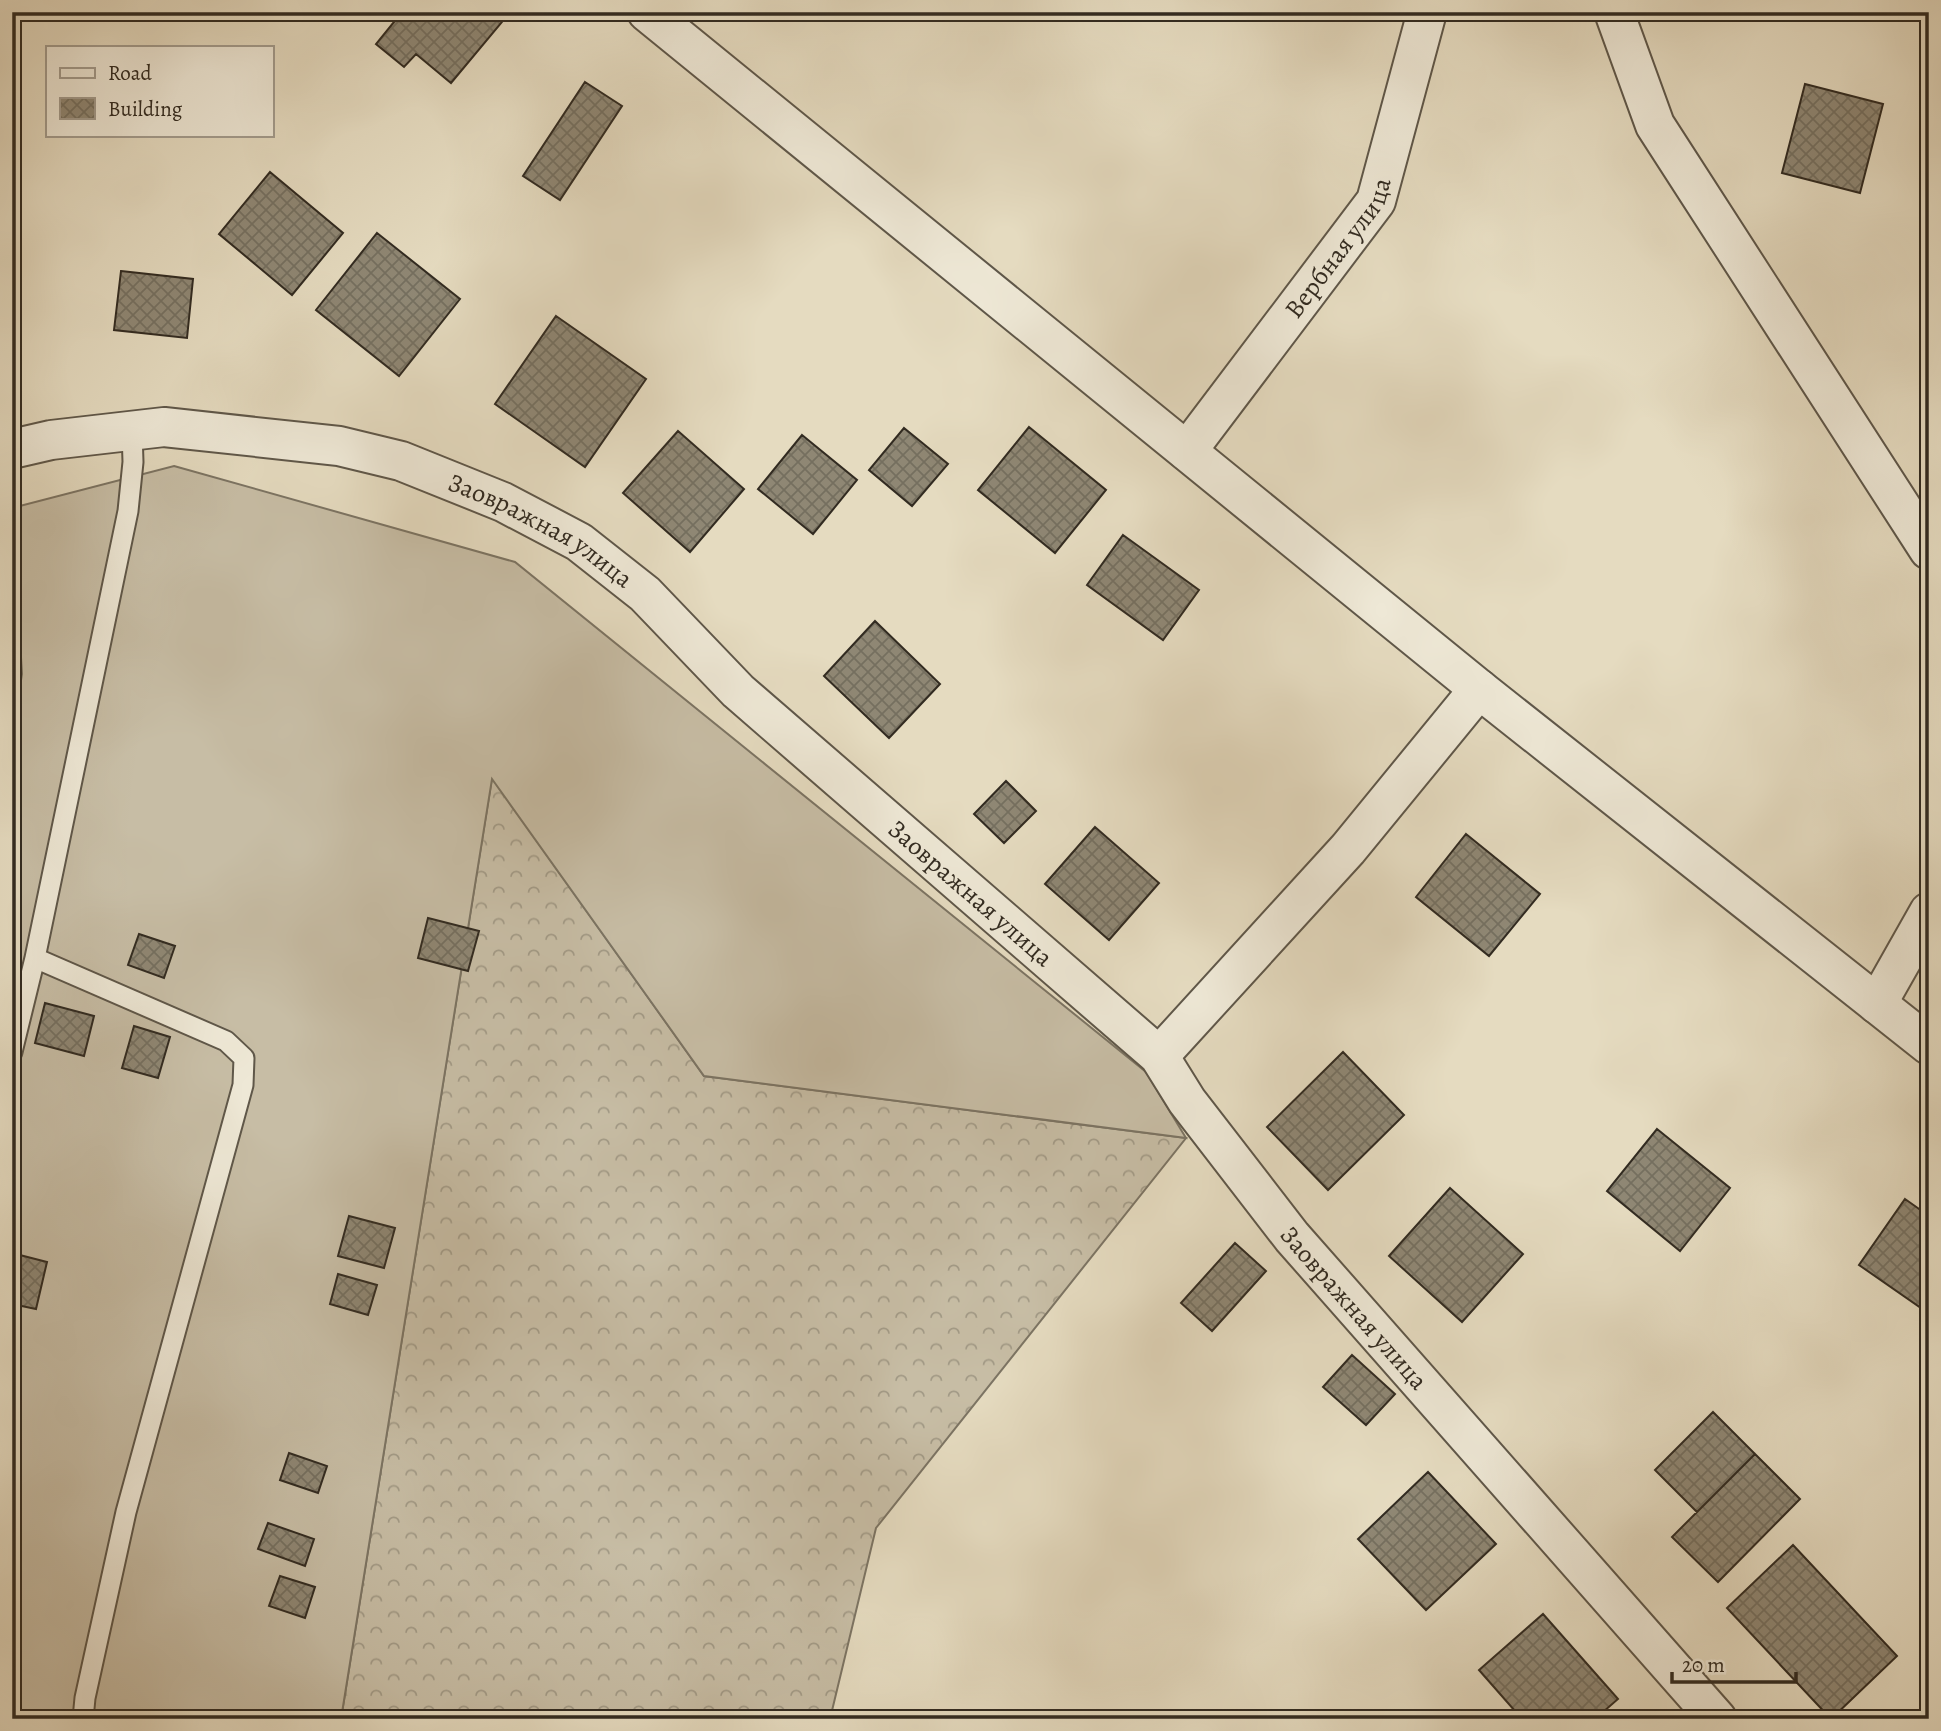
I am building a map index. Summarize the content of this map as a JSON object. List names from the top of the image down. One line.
{"streets":{"street":["Вербная улица","Заовражная улица"]},"legend":["Road","Building"],"scale_bar":"20 m"}
